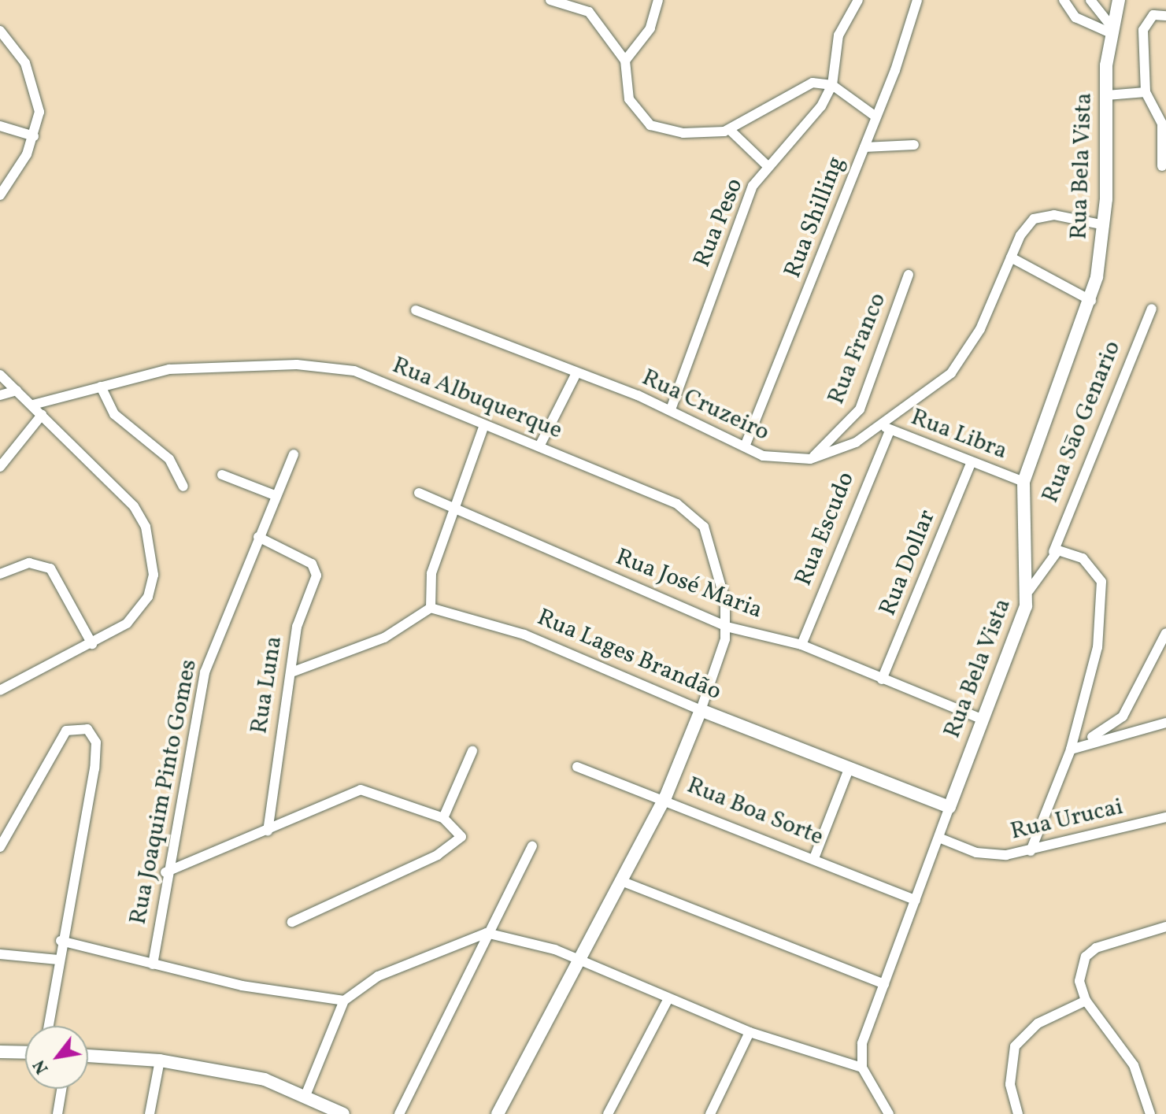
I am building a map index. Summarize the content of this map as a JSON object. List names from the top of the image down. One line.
{"streets":{"street":["Rua Bela Vista","Rua Shilling","Rua Peso","Rua Franco","Rua Albuquerque","Rua Cruzeiro","Rua Sāo Genario","Rua Libra","Rua Escudo","Rua Dollar","Rua José Maria","Rua Lages Brandão","Rua Luna","Rua Joaquim Pinto Gomes","Rua Boa Sorte","Rua Urucai"]},"crossings":[["Rua Bela Vista","Rua Cruzeiro"],["Rua Bela Vista","Rua Sāo Genario"],["Rua Bela Vista","Rua Libra"],["Rua Bela Vista","Rua José Maria"],["Rua Bela Vista","Rua Lages Brandão"],["Rua Bela Vista","Rua Boa Sorte"],["Rua Bela Vista","Rua Urucai"],["Rua Shilling","Rua Cruzeiro"],["Rua Peso","Rua Cruzeiro"],["Rua Franco","Rua Cruzeiro"],["Rua Albuquerque","Rua José Maria"],["Rua Albuquerque","Rua Lages Brandão"],["Rua Cruzeiro","Rua Libra"],["Rua Cruzeiro","Rua Escudo"],["Rua Libra","Rua Escudo"],["Rua Libra","Rua Dollar"],["Rua Escudo","Rua José Maria"],["Rua Dollar","Rua José Maria"],["Rua Luna","Rua Joaquim Pinto Gomes"]],"north":"bottom left"}
